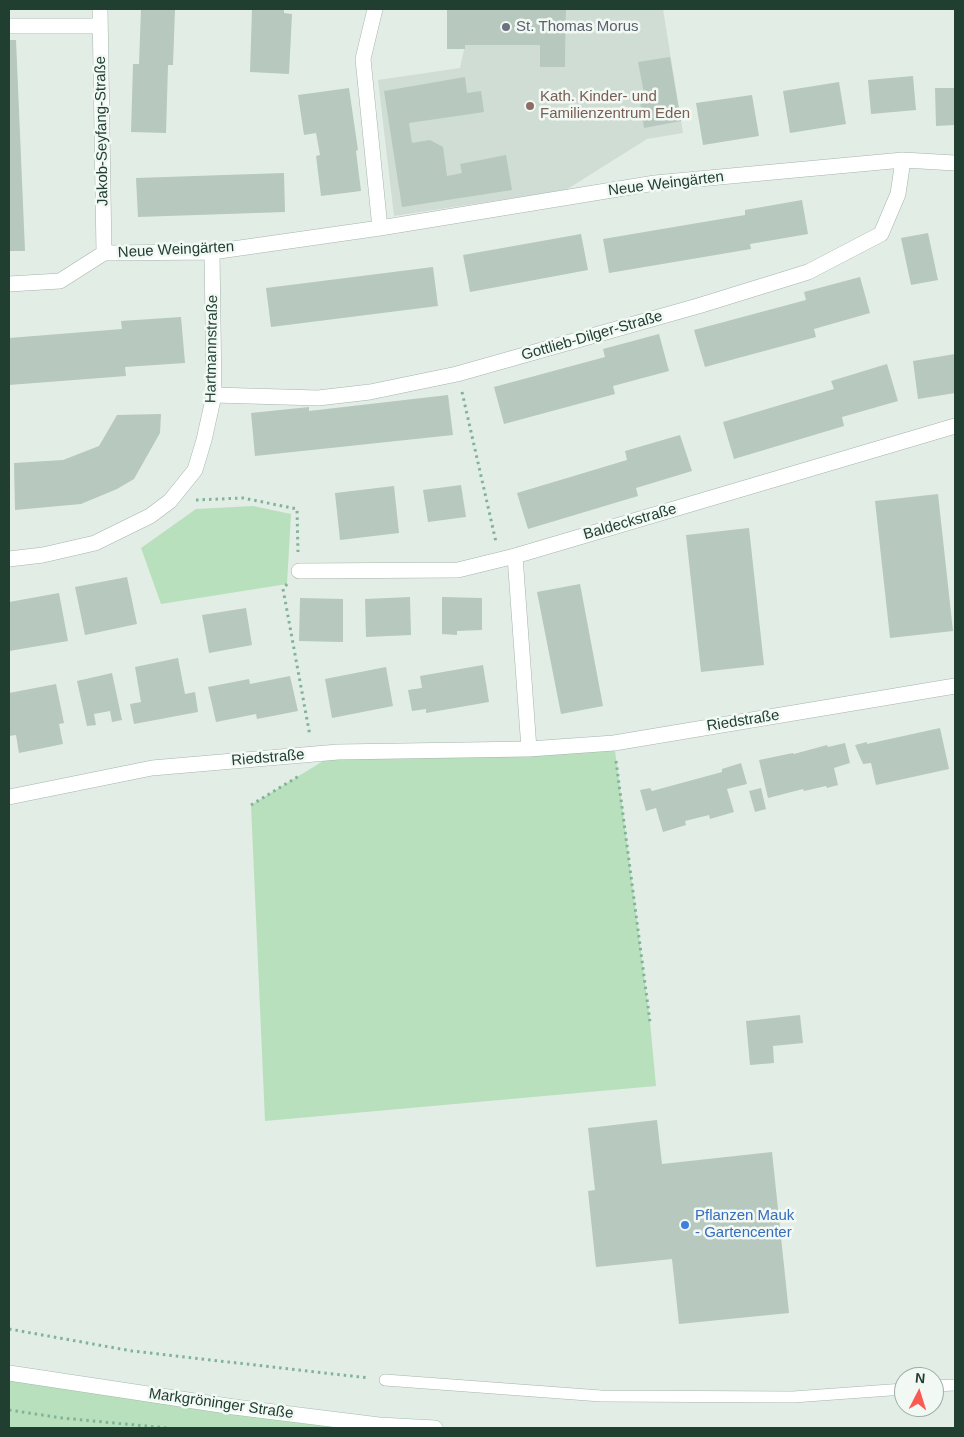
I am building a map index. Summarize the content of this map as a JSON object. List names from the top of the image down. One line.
{"streets":{"street":["Jakob-Seyfang-Straße","Neue Weingärten","Gottlieb-Dilger-Straße","Hartmannstraße","Baldeckstraße","Riedstraße","Markgröninger Straße"]},"crossings":[["Jakob-Seyfang-Straße","Neue Weingärten"],["Neue Weingärten","Gottlieb-Dilger-Straße"],["Neue Weingärten","Hartmannstraße"],["Gottlieb-Dilger-Straße","Hartmannstraße"]],"places":["St. Thomas Morus","Kath. Kinder- und Familienzentrum Eden","Pflanzen Mauk - Gartencenter"],"north":"top"}
